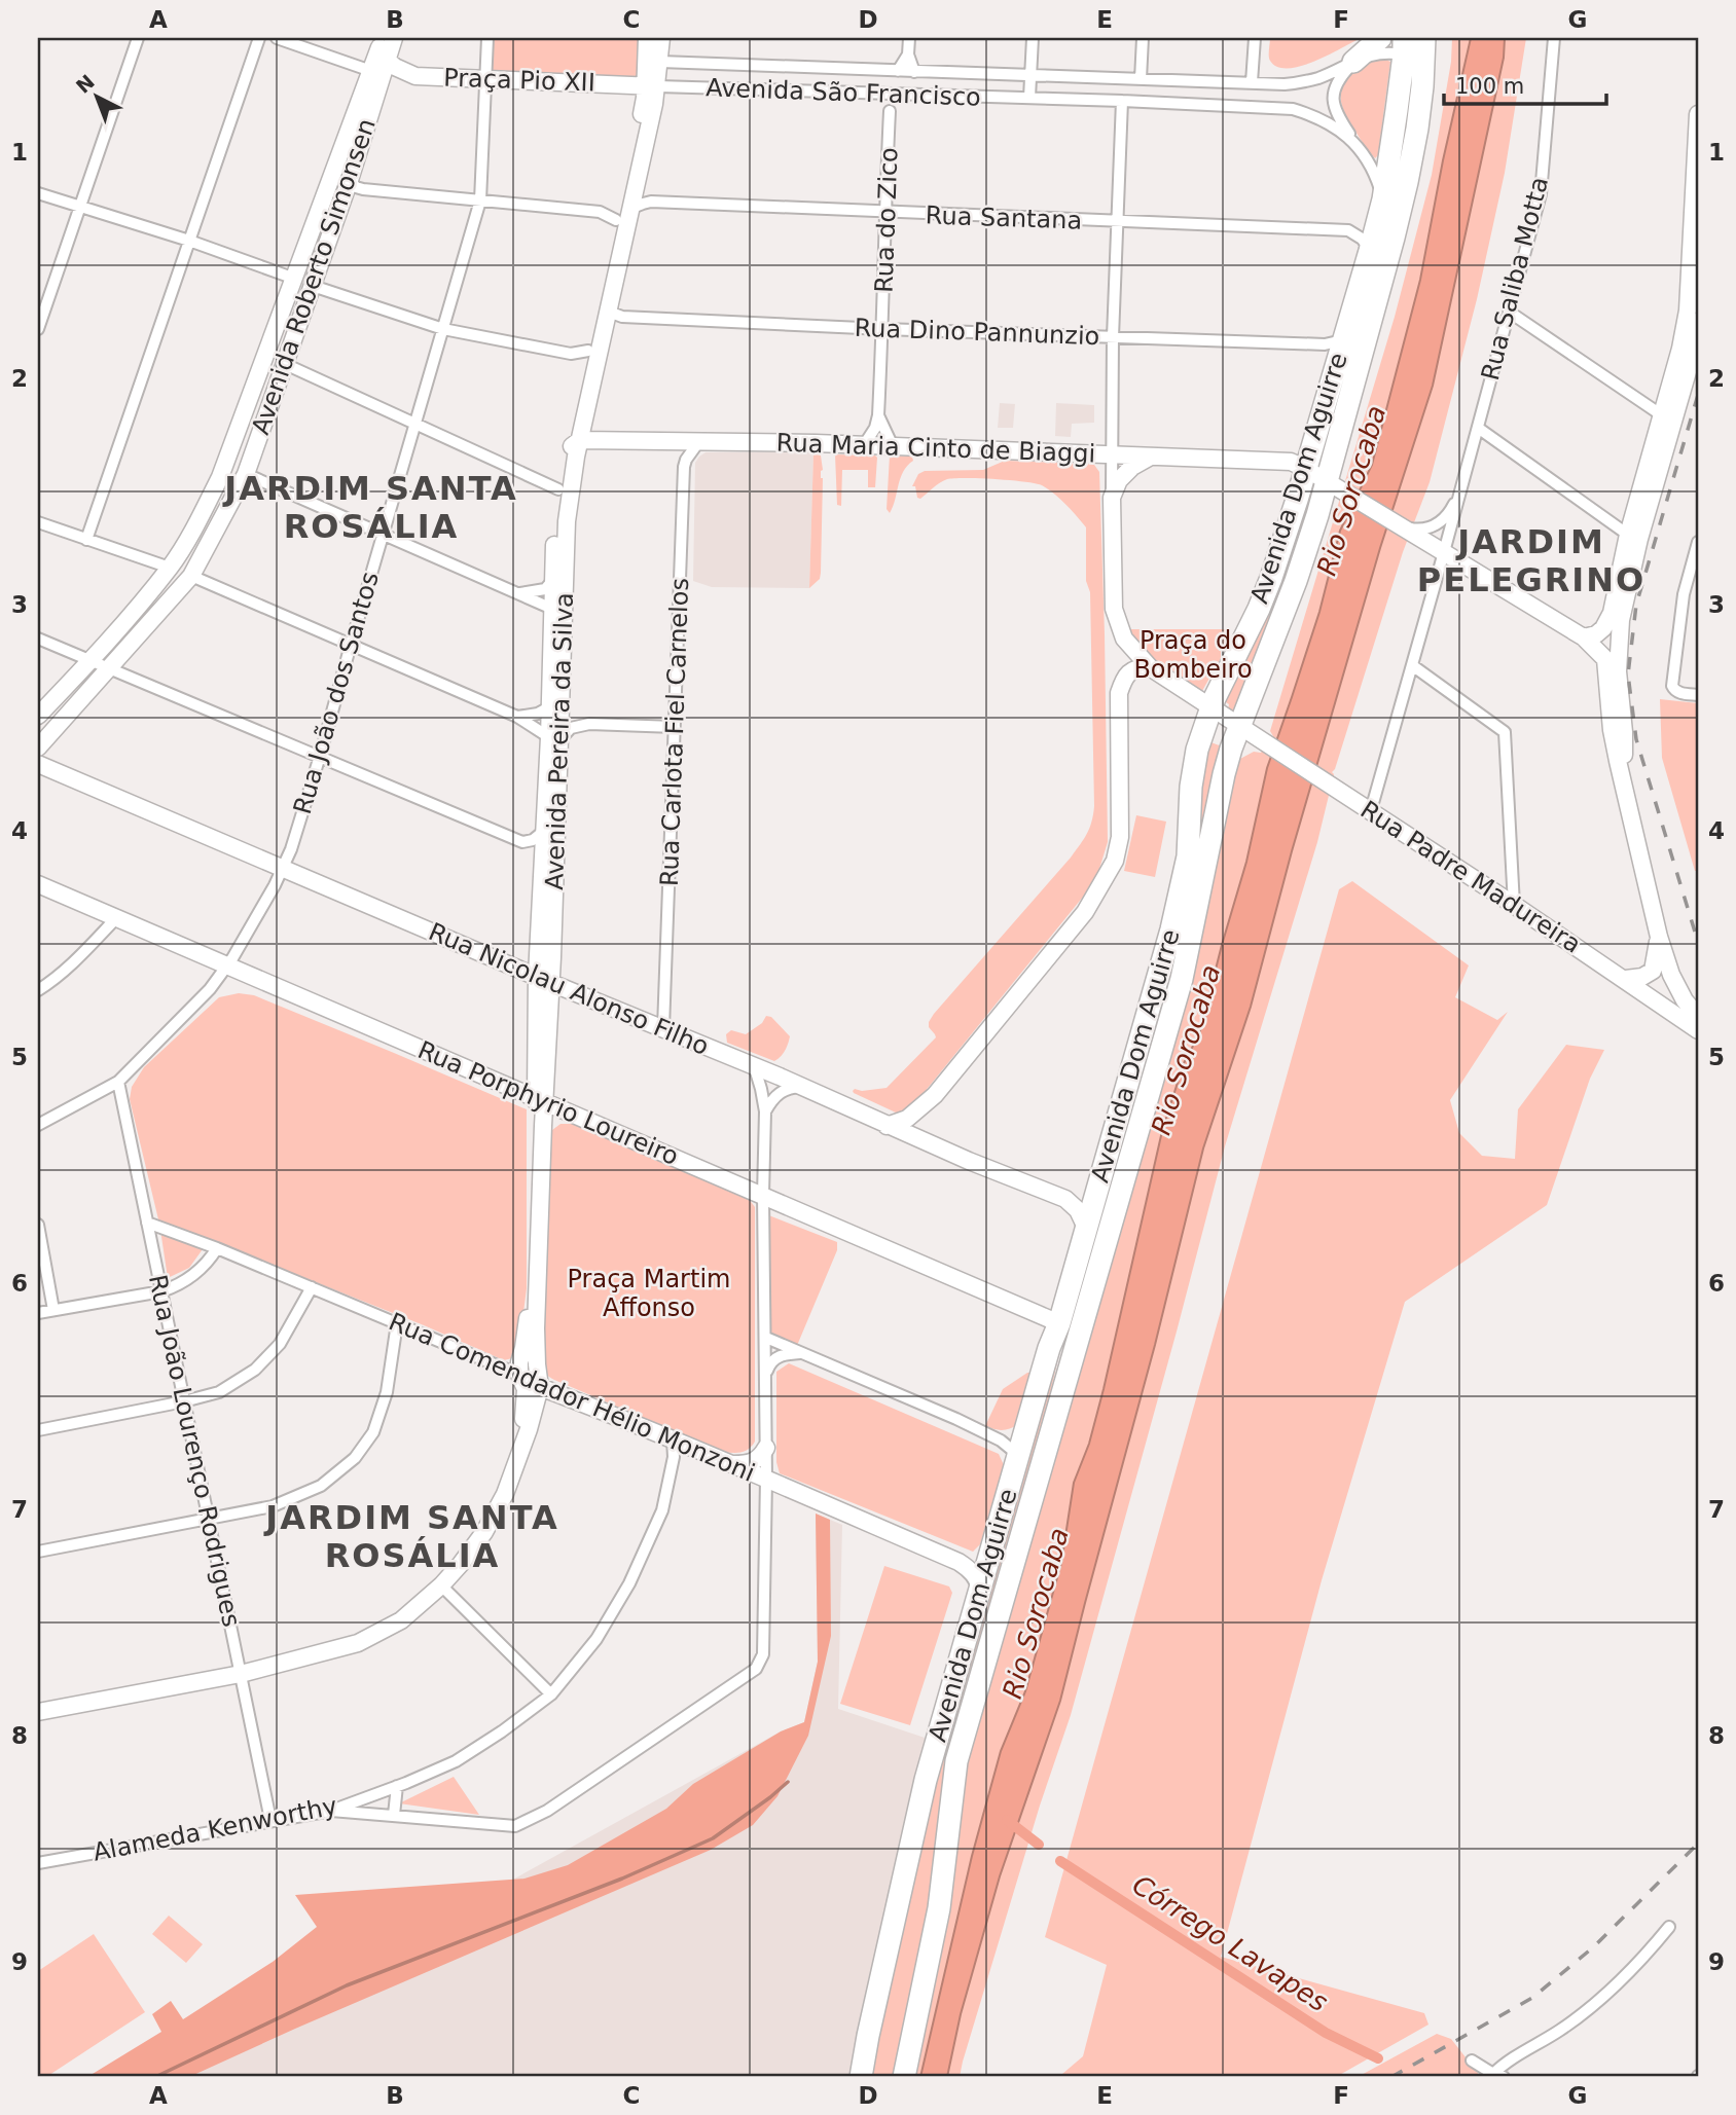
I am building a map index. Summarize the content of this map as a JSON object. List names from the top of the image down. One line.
{"streets":{"highway":["Avenida Dom Aguirre"],"main road":["Praça Pio XII","Avenida Roberto Simonsen","Rua Maria Cinto de Biaggi","Avenida Pereira da Silva","Rua Padre Madureira","Rua Nicolau Alonso Filho","Rua Porphyrio Loureiro","Rua Comendador Hélio Monzoni"],"street":["Avenida São Francisco","Rua Santana","Rua do Zico","Rua Saliba Motta","Rua Dino Pannunzio","Rua João dos Santos","Rua Carlota Fiel Carnelos","Rua João Lourenço Rodrigues","Alameda Kenworthy"]},"crossings":[["Praça Pio XII","Avenida São Francisco"],["Praça Pio XII","Avenida Roberto Simonsen"],["Praça Pio XII","Rua João dos Santos"],["Praça Pio XII","Avenida Pereira da Silva"],["Avenida São Francisco","Rua do Zico"],["Avenida São Francisco","Avenida Dom Aguirre"],["Avenida São Francisco","Avenida Pereira da Silva"],["Rua Santana","Rua do Zico"],["Rua Santana","Avenida Dom Aguirre"],["Rua Santana","Avenida Pereira da Silva"],["Rua do Zico","Rua Dino Pannunzio"],["Rua do Zico","Rua Maria Cinto de Biaggi"],["Rua Saliba Motta","Rua Maria Cinto de Biaggi"],["Rua Saliba Motta","Rua Padre Madureira"],["Rua Dino Pannunzio","Avenida Dom Aguirre"],["Rua Dino Pannunzio","Avenida Pereira da Silva"],["Rua Maria Cinto de Biaggi","Avenida Dom Aguirre"],["Rua Maria Cinto de Biaggi","Rua Carlota Fiel Carnelos"],["Rua Maria Cinto de Biaggi","Avenida Pereira da Silva"],["Avenida Dom Aguirre","Rua Padre Madureira"],["Avenida Dom Aguirre","Rua Nicolau Alonso Filho"],["Avenida Dom Aguirre","Rua Porphyrio Loureiro"],["Avenida Dom Aguirre","Rua Comendador Hélio Monzoni"],["Rua João dos Santos","Rua Nicolau Alonso Filho"],["Rua João dos Santos","Rua Porphyrio Loureiro"],["Rua João dos Santos","Rua João Lourenço Rodrigues"],["Rua Carlota Fiel Carnelos","Rua Nicolau Alonso Filho"],["Avenida Pereira da Silva","Rua Nicolau Alonso Filho"],["Avenida Pereira da Silva","Rua Porphyrio Loureiro"],["Avenida Pereira da Silva","Rua Comendador Hélio Monzoni"],["Avenida Pereira da Silva","Rua João Lourenço Rodrigues"],["Rua Comendador Hélio Monzoni","Rua João Lourenço Rodrigues"],["Rua Comendador Hélio Monzoni","Alameda Kenworthy"],["Rua João Lourenço Rodrigues","Alameda Kenworthy"]],"districts":["JARDIM SANTA ROSÁLIA","JARDIM PELEGRINO","JARDIM SANTA ROSÁLIA"],"water":["Rio Sorocaba","Córrego Lavapes"],"parks":["Praça do Bombeiro","Praça Martim Affonso"],"scale_bar":"100 m","north":"top left","grid":{"columns":["A","B","C","D","E","F","G"],"rows":["1","2","3","4","5","6","7","8","9"]}}
